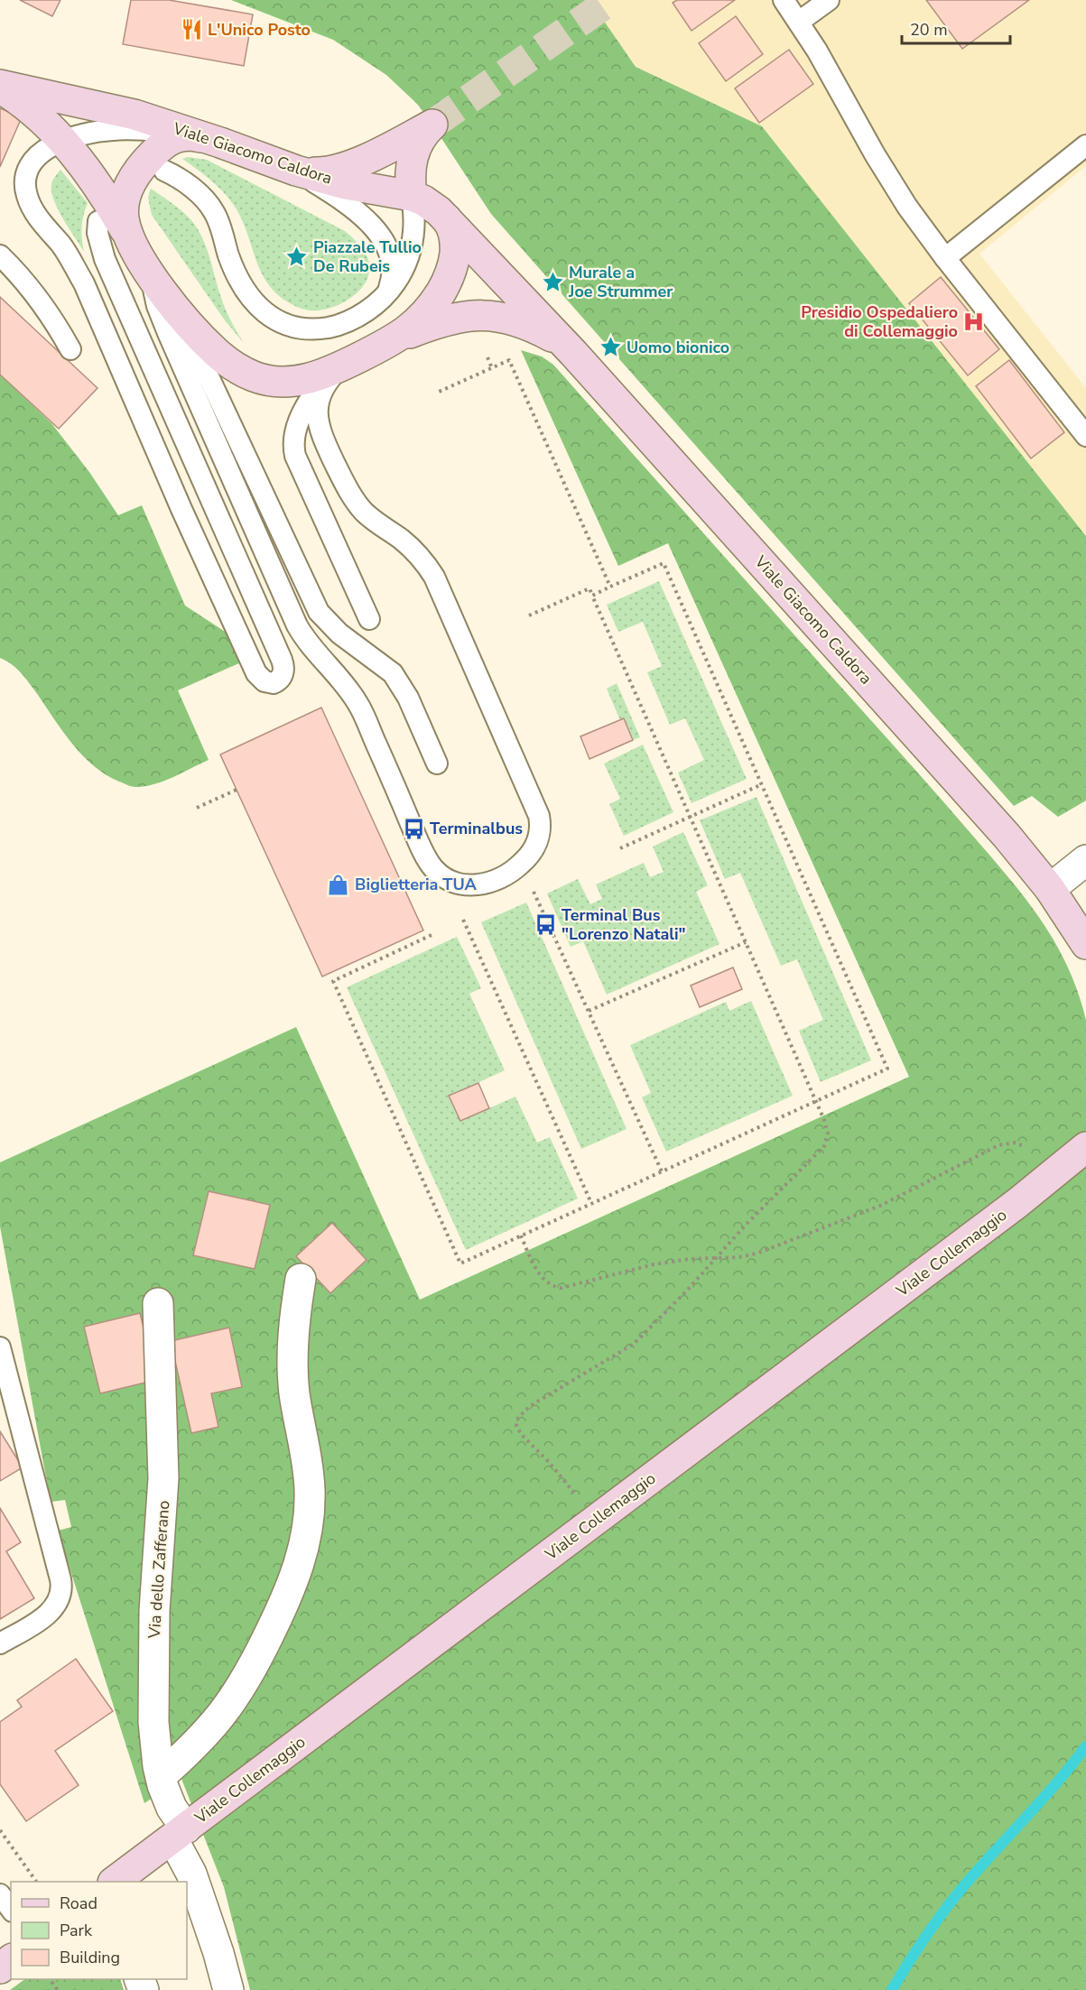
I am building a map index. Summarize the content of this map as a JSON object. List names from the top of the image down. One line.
{"streets":{"main road":["Viale Giacomo Caldora","Viale Collemaggio"],"street":["Via dello Zafferano"]},"crossings":[["Viale Collemaggio","Via dello Zafferano"]],"places":{"restaurant":["L'Unico Posto"],"place":["Piazzale Tullio De Rubeis","Murale a Joe Strummer","Uomo bionico"],"hospital":["Presidio Ospedaliero di Collemaggio"],"bus stop":["Terminalbus","Terminal Bus \"Lorenzo Natali\""],"shop":["Biglietteria TUA"]},"legend":["Road","Park","Building"],"scale_bar":"20 m"}
